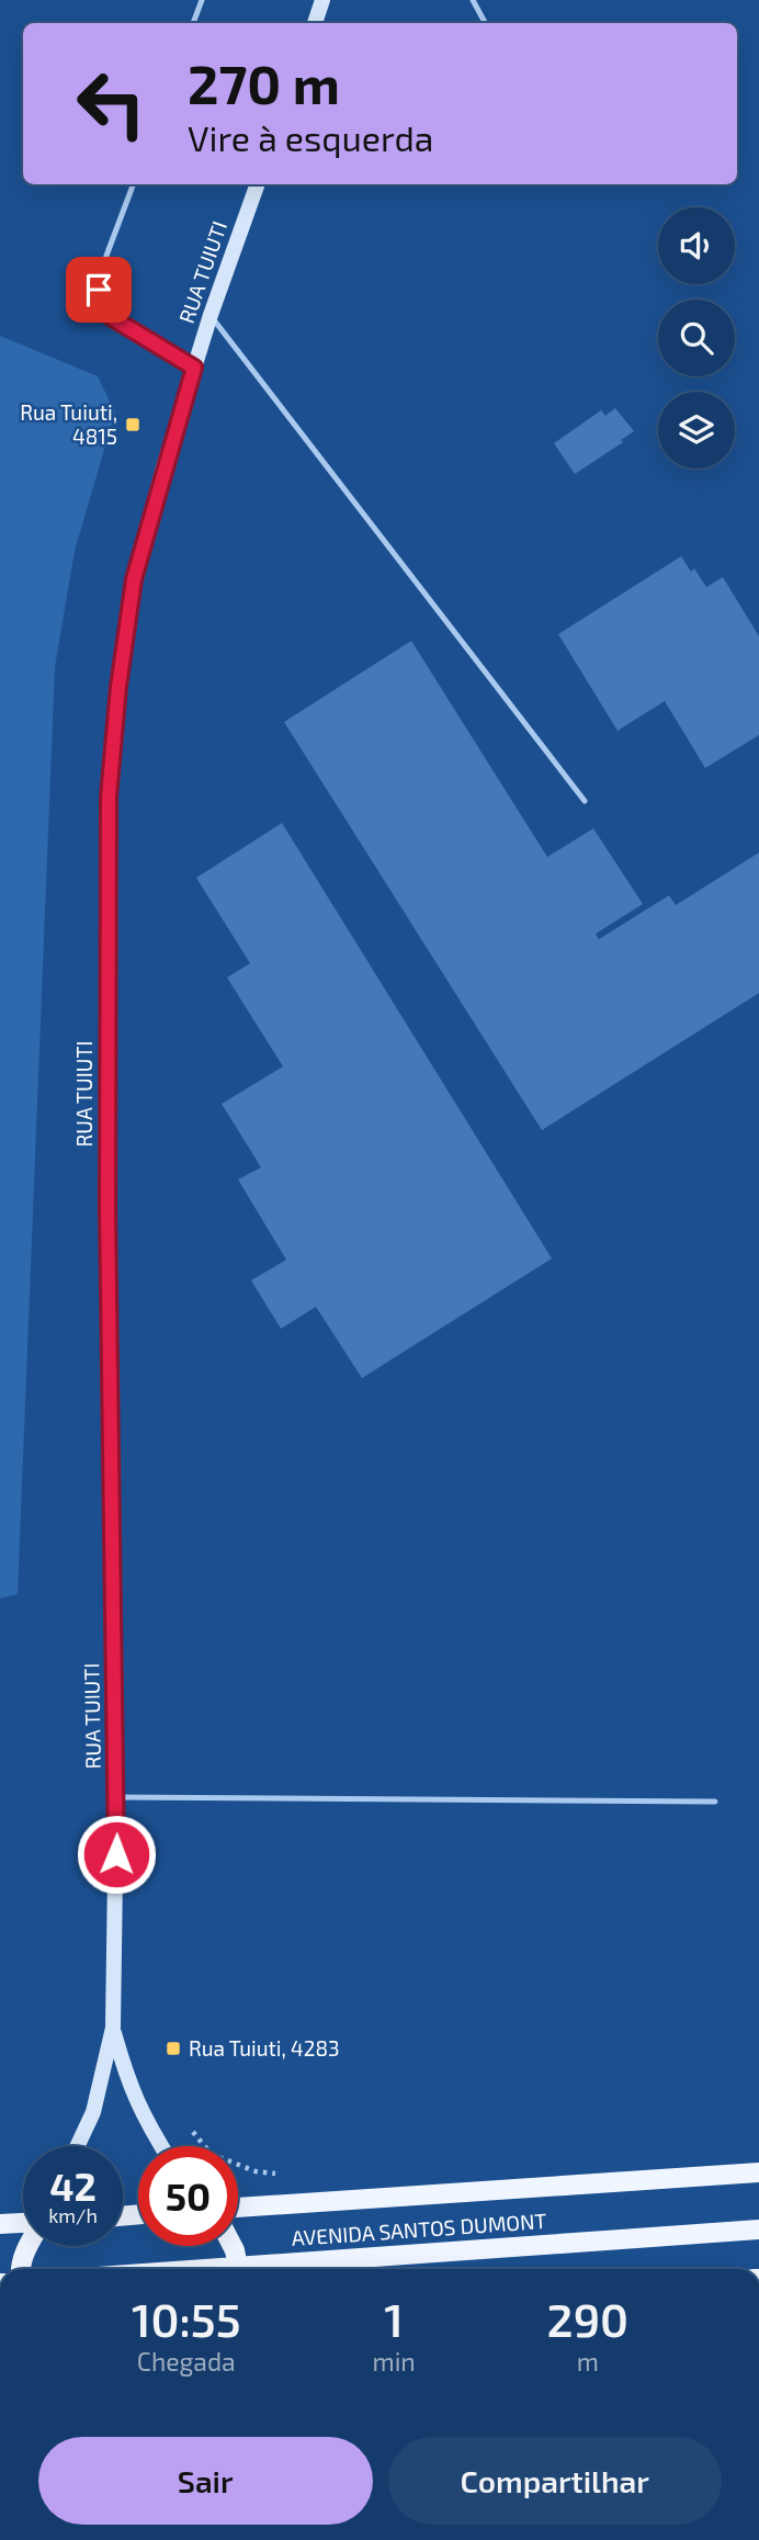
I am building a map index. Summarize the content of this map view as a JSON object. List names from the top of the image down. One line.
{"streets":{"main road":["RUA TUIUTI","AVENIDA SANTOS DUMONT"]},"places":{"transit":["Rua Tuiuti, 4815","Rua Tuiuti, 4283"]},"page":{"turn":["270 m","Vire à esquerda"],"speed":"42 km/h","limit":"50","eta":["10:55","Chegada","1","min","290","m"],"buttons":["Sair","Compartilhar"]}}
